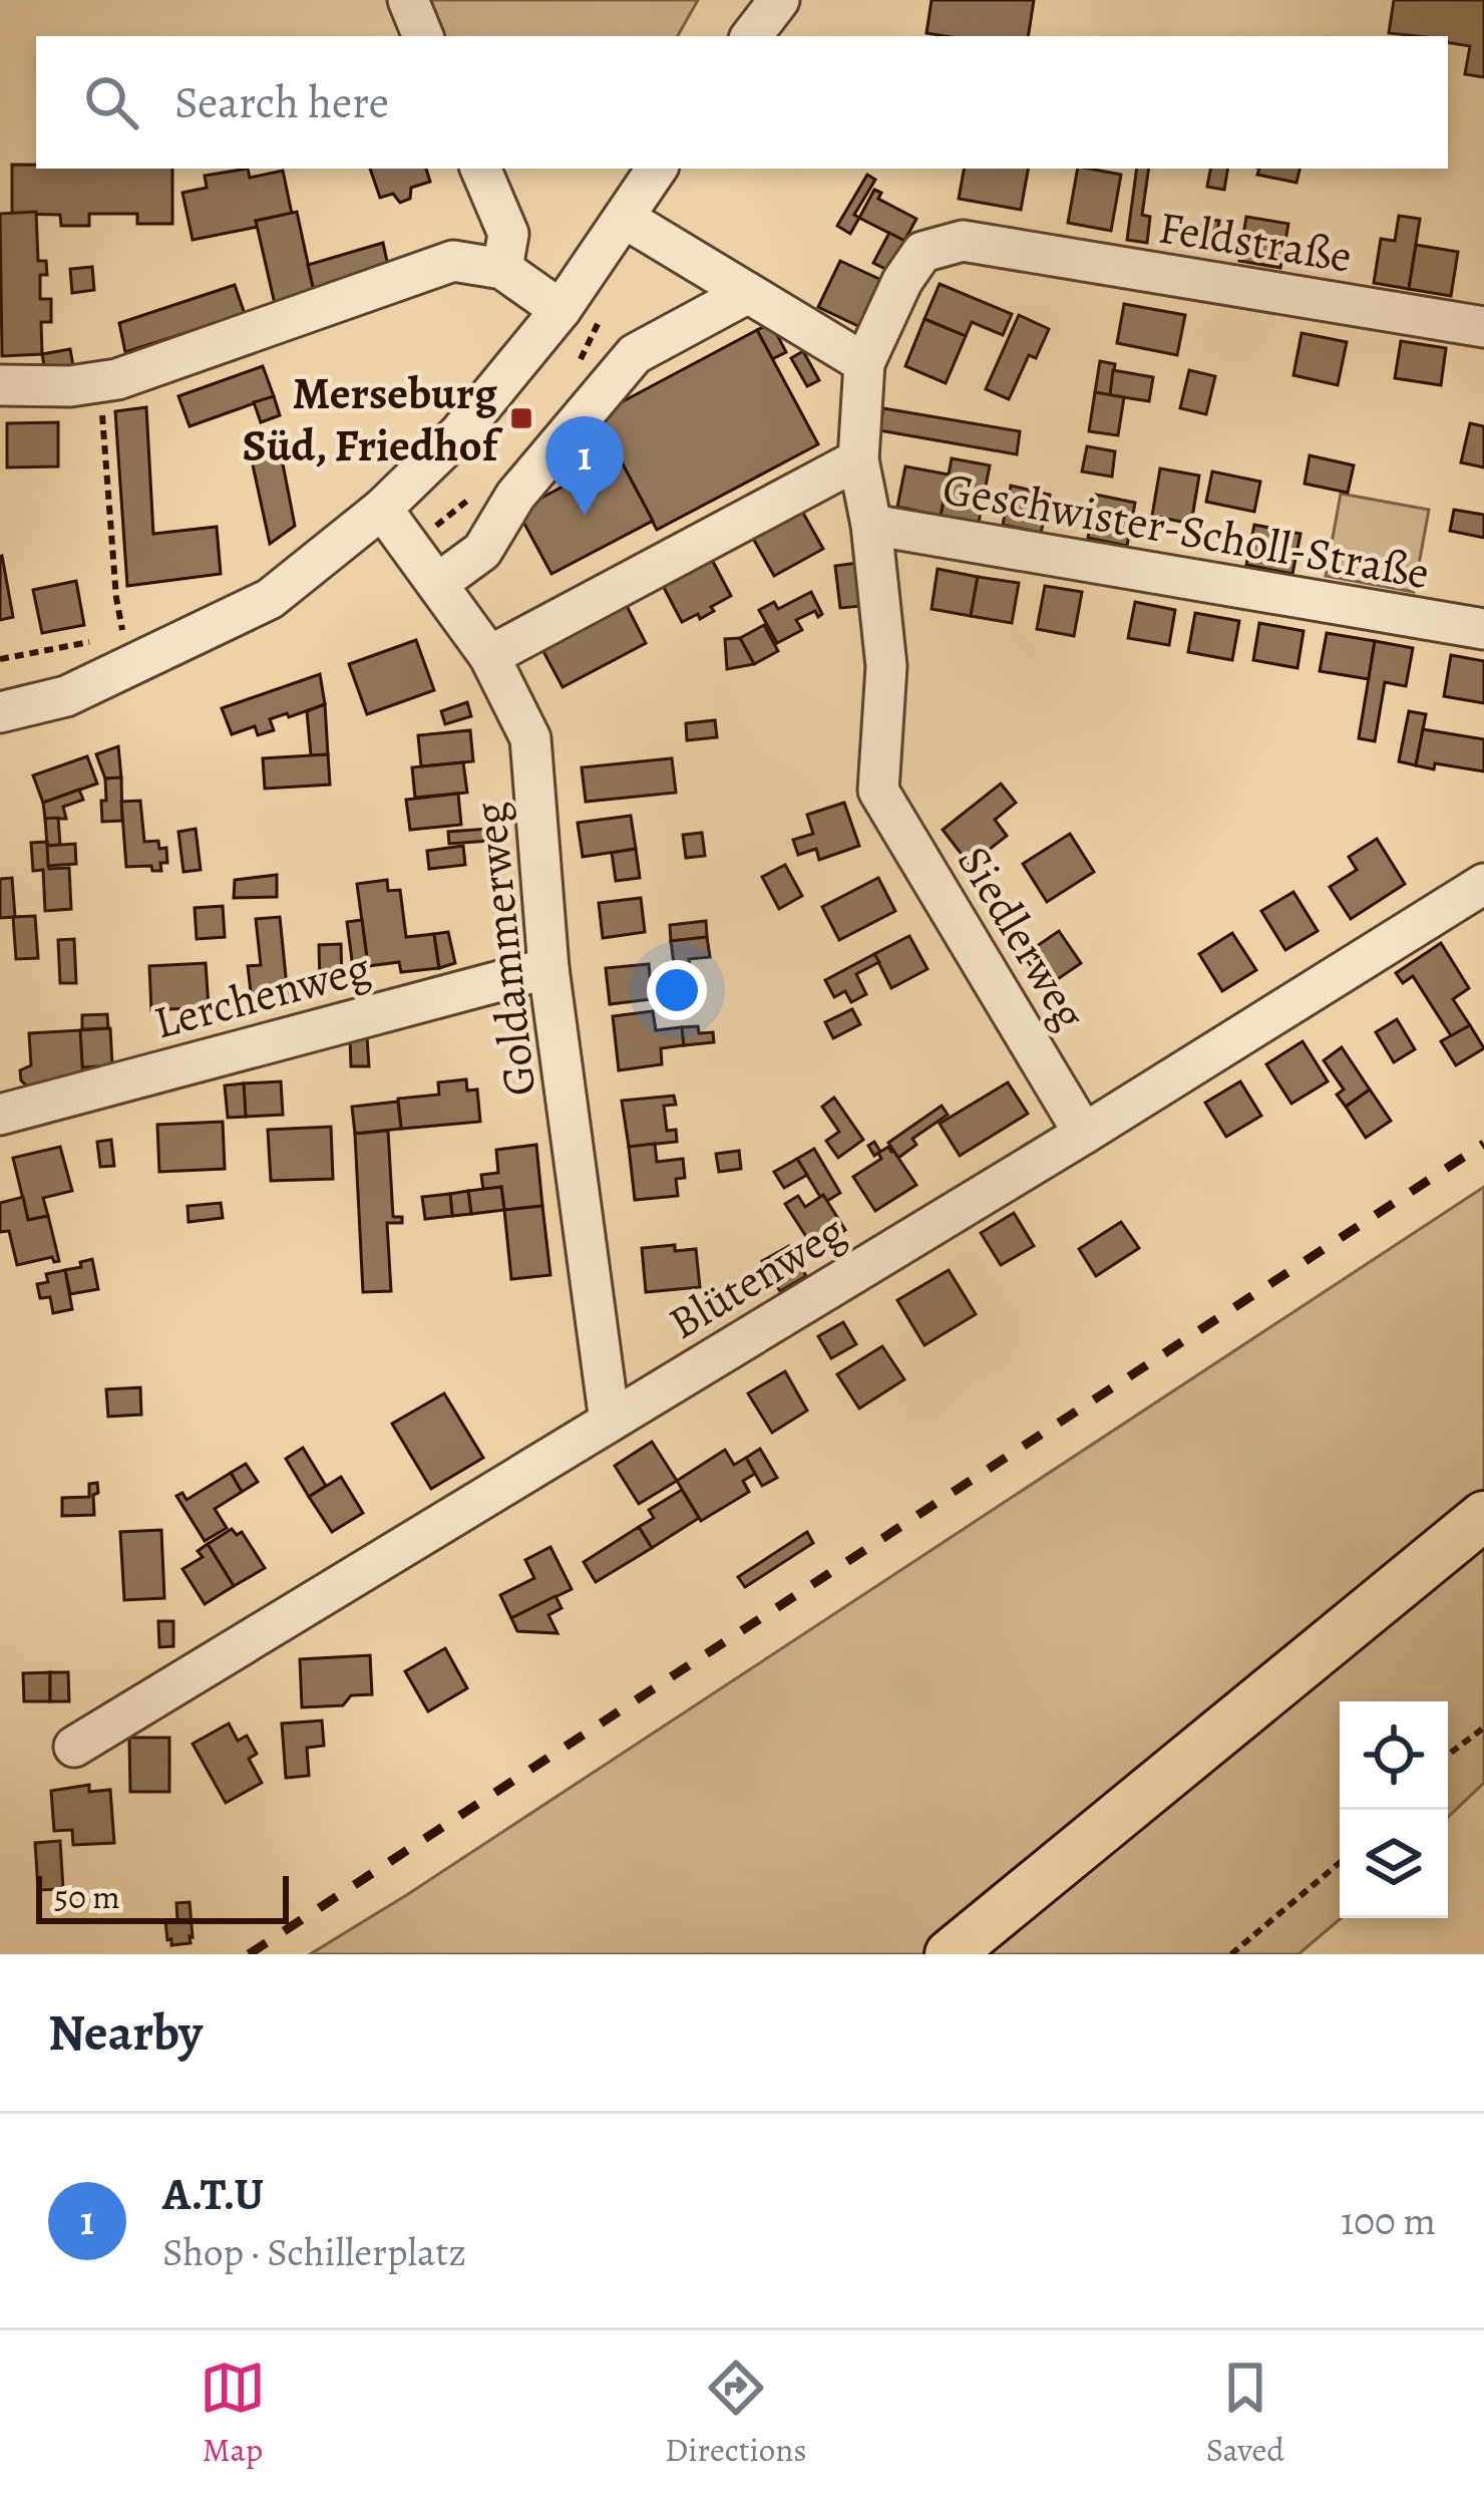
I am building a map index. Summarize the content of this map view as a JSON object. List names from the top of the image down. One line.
{"streets":{"street":["Feldstraße","Geschwister-Scholl-Straße","Siedlerweg","Goldammerweg","Lerchenweg","Blütenweg"]},"crossings":[["Feldstraße","Geschwister-Scholl-Straße"],["Feldstraße","Siedlerweg"],["Siedlerweg","Blütenweg"],["Goldammerweg","Lerchenweg"],["Goldammerweg","Blütenweg"]],"places":{"transit":["Merseburg Süd, Friedhof"]},"scale_bar":"50 m","page":{"search":"Search here","pins":"1","scale":"50 m","heading":"Nearby","list":[{"mark":"1","name":"A.T.U","note":"Shop · Schillerplatz","value":"100 m"}],"nav":["Map","Directions","Saved"]}}
